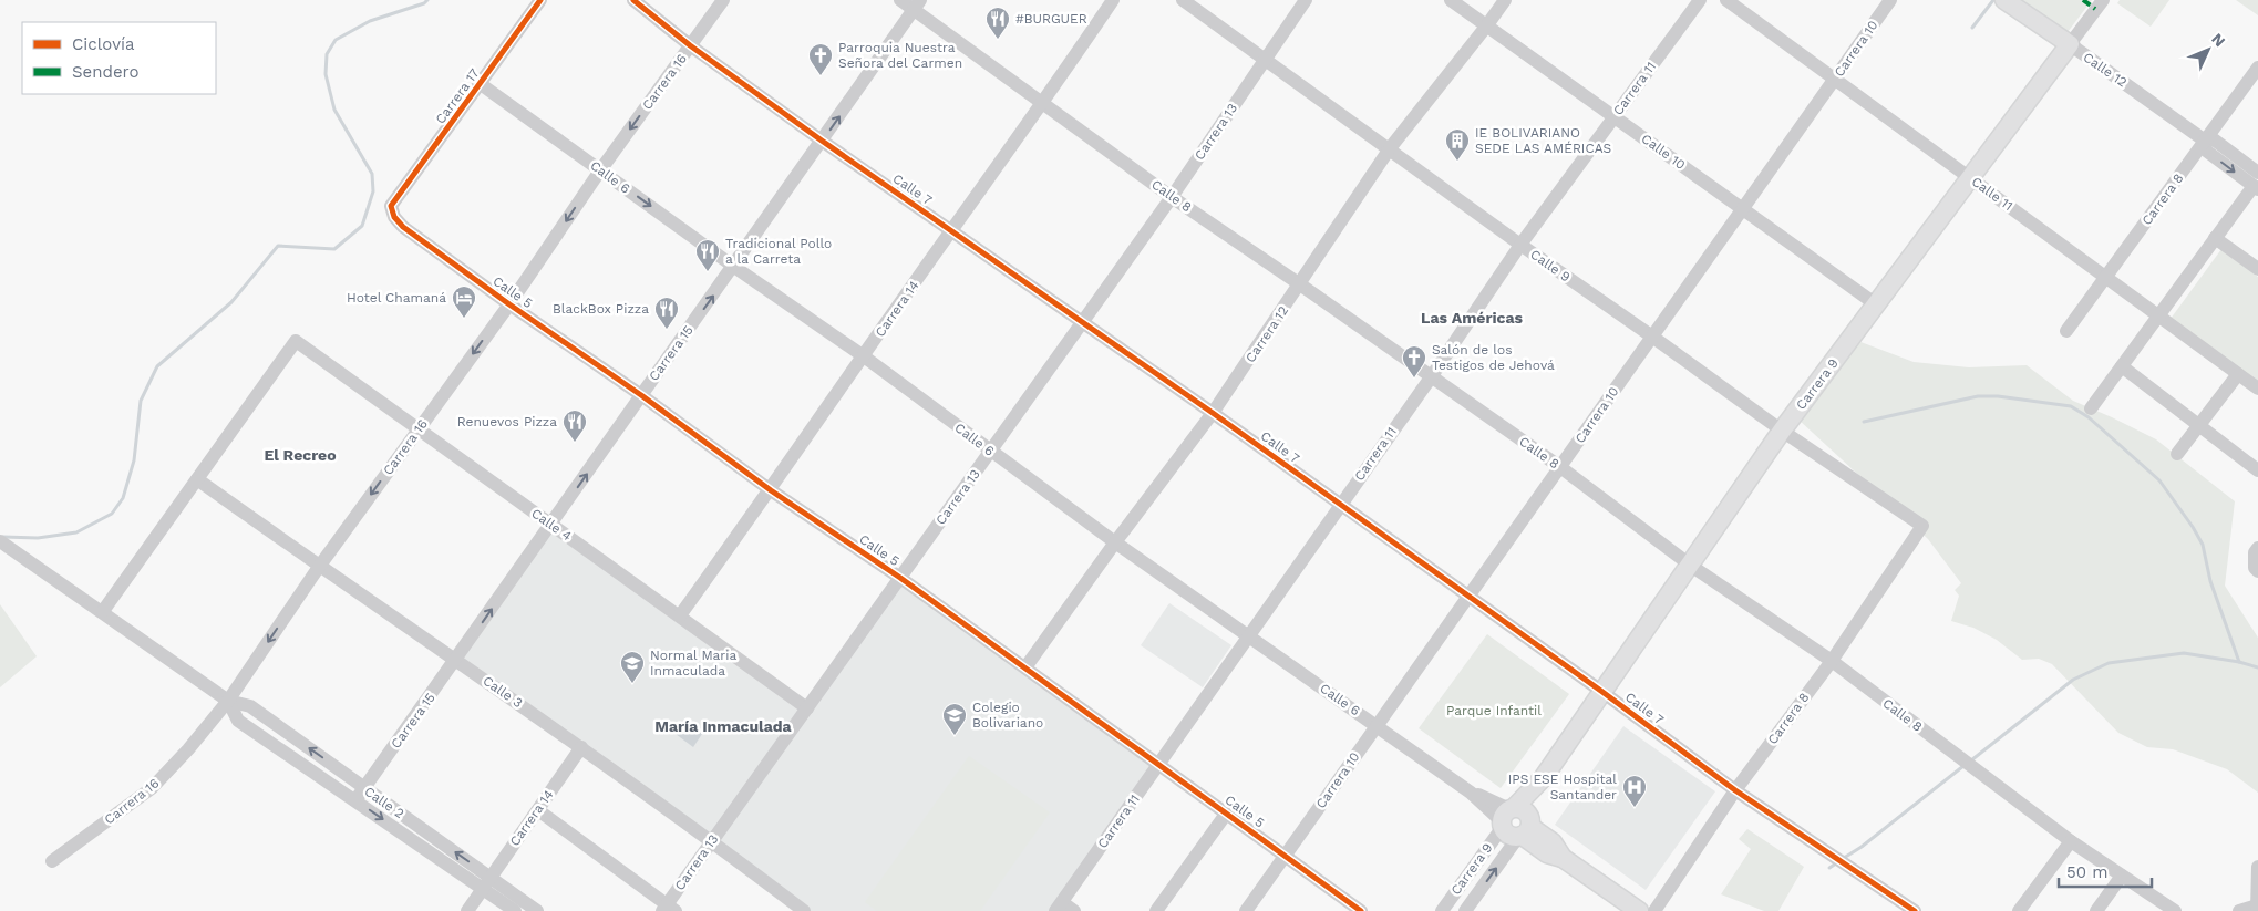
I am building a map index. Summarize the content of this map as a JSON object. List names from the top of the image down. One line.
{"streets":{"main road":["Calle 12","Carrera 9"],"street":["Carrera 10","Carrera 16","Carrera 11","Carrera 17","Carrera 13","Calle 10","Calle 6","Calle 7","Calle 11","Calle 8","Carrera 8","Calle 9","Calle 5","Carrera 14","Carrera 12","Carrera 15","Calle 4","Calle 3","Calle 2"]},"crossings":[["Carrera 10","Calle 10"],["Carrera 10","Calle 6"],["Carrera 10","Calle 7"],["Carrera 10","Calle 11"],["Carrera 10","Calle 8"],["Carrera 10","Calle 9"],["Carrera 10","Calle 5"],["Calle 12","Carrera 8"],["Calle 12","Carrera 9"],["Carrera 16","Calle 6"],["Carrera 16","Calle 7"],["Carrera 16","Calle 5"],["Carrera 16","Calle 4"],["Carrera 16","Calle 3"],["Carrera 16","Calle 2"],["Carrera 11","Calle 10"],["Carrera 11","Calle 6"],["Carrera 11","Calle 7"],["Carrera 11","Calle 8"],["Carrera 11","Calle 9"],["Carrera 11","Calle 5"],["Carrera 17","Calle 6"],["Carrera 17","Calle 5"],["Carrera 13","Calle 6"],["Carrera 13","Calle 7"],["Carrera 13","Calle 8"],["Carrera 13","Calle 9"],["Carrera 13","Calle 5"],["Carrera 13","Calle 4"],["Carrera 13","Calle 3"],["Calle 10","Carrera 12"],["Calle 10","Carrera 9"],["Calle 6","Carrera 14"],["Calle 6","Carrera 12"],["Calle 6","Carrera 15"],["Calle 6","Carrera 9"],["Calle 7","Carrera 8"],["Calle 7","Carrera 14"],["Calle 7","Carrera 12"],["Calle 7","Carrera 15"],["Calle 7","Carrera 9"],["Calle 11","Carrera 8"],["Calle 11","Carrera 9"],["Calle 8","Carrera 8"],["Calle 8","Carrera 14"],["Calle 8","Carrera 12"],["Calle 8","Carrera 15"],["Calle 8","Carrera 9"],["Carrera 8","Calle 9"],["Calle 9","Carrera 12"],["Calle 9","Carrera 9"],["Calle 5","Carrera 14"],["Calle 5","Carrera 12"],["Calle 5","Carrera 15"],["Carrera 14","Calle 4"],["Carrera 14","Calle 3"],["Carrera 14","Calle 2"],["Carrera 15","Calle 4"],["Carrera 15","Calle 3"],["Carrera 15","Calle 2"],["Calle 4","Calle 3"]],"one_way":["Carrera 16","Carrera 15"],"districts":["Las Américas","El Recreo","María Inmaculada"],"parks":["Parque Infantil"],"places":{"restaurant":["#BURGUER","Tradicional Pollo a la Carreta","BlackBox Pizza","Renuevos Pizza"],"church":["Parroquia Nuestra Señora del Carmen","Salón de los Testigos de Jehová"],"building":["IE BOLIVARIANO SEDE LAS AMÉRICAS"],"hotel":["Hotel Chamaná"],"school or university":["Normal Maria Inmaculada","Colegio Bolivariano"],"hospital":["IPS ESE Hospital Santander"]},"legend":["Ciclovía","Sendero"],"scale_bar":"50 m","north":"top right"}
